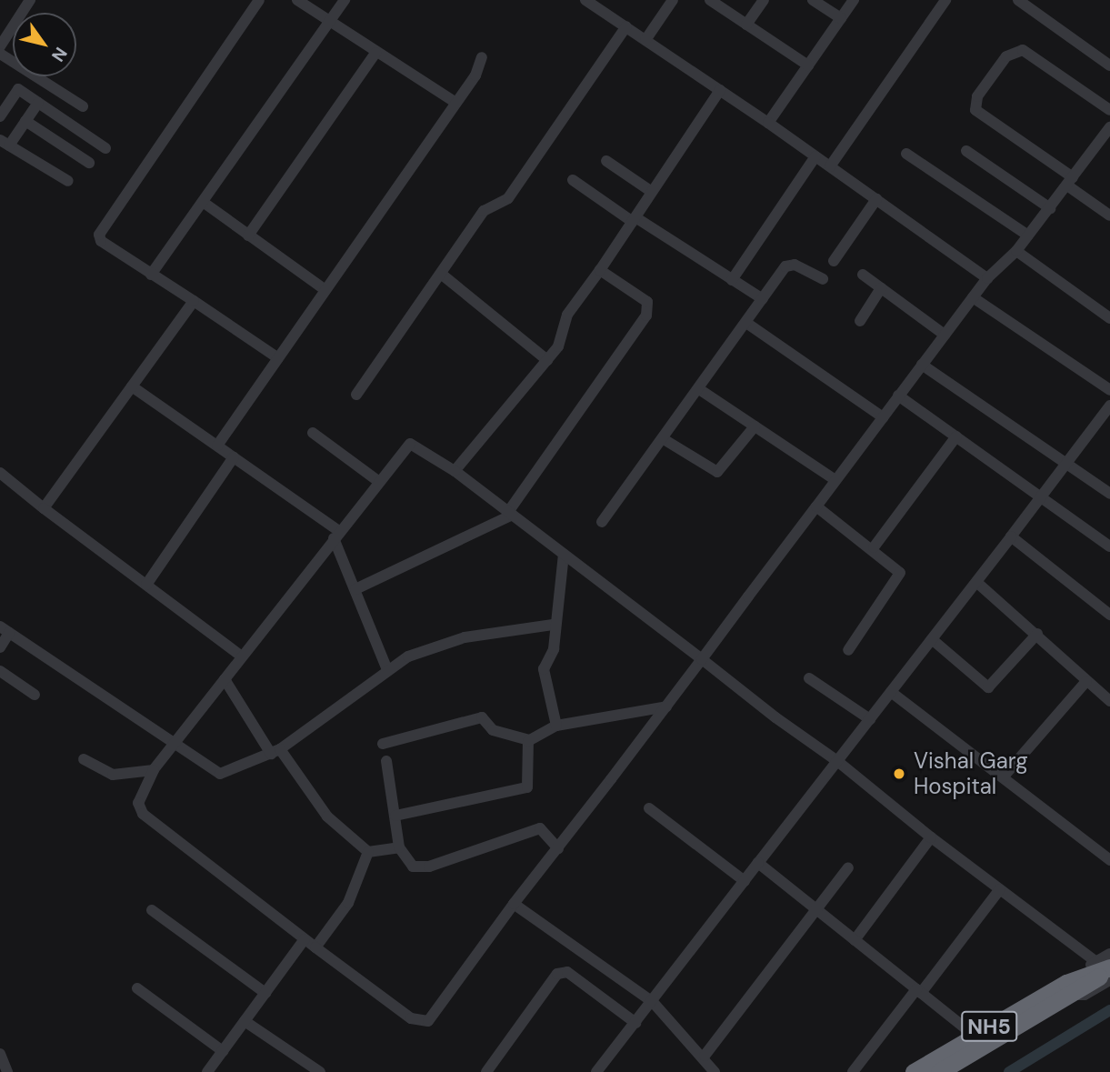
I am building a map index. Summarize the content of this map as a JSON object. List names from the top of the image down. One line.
{"streets":{"highway":["NH5"]},"places":["Vishal Garg Hospital"],"north":"bottom right"}
